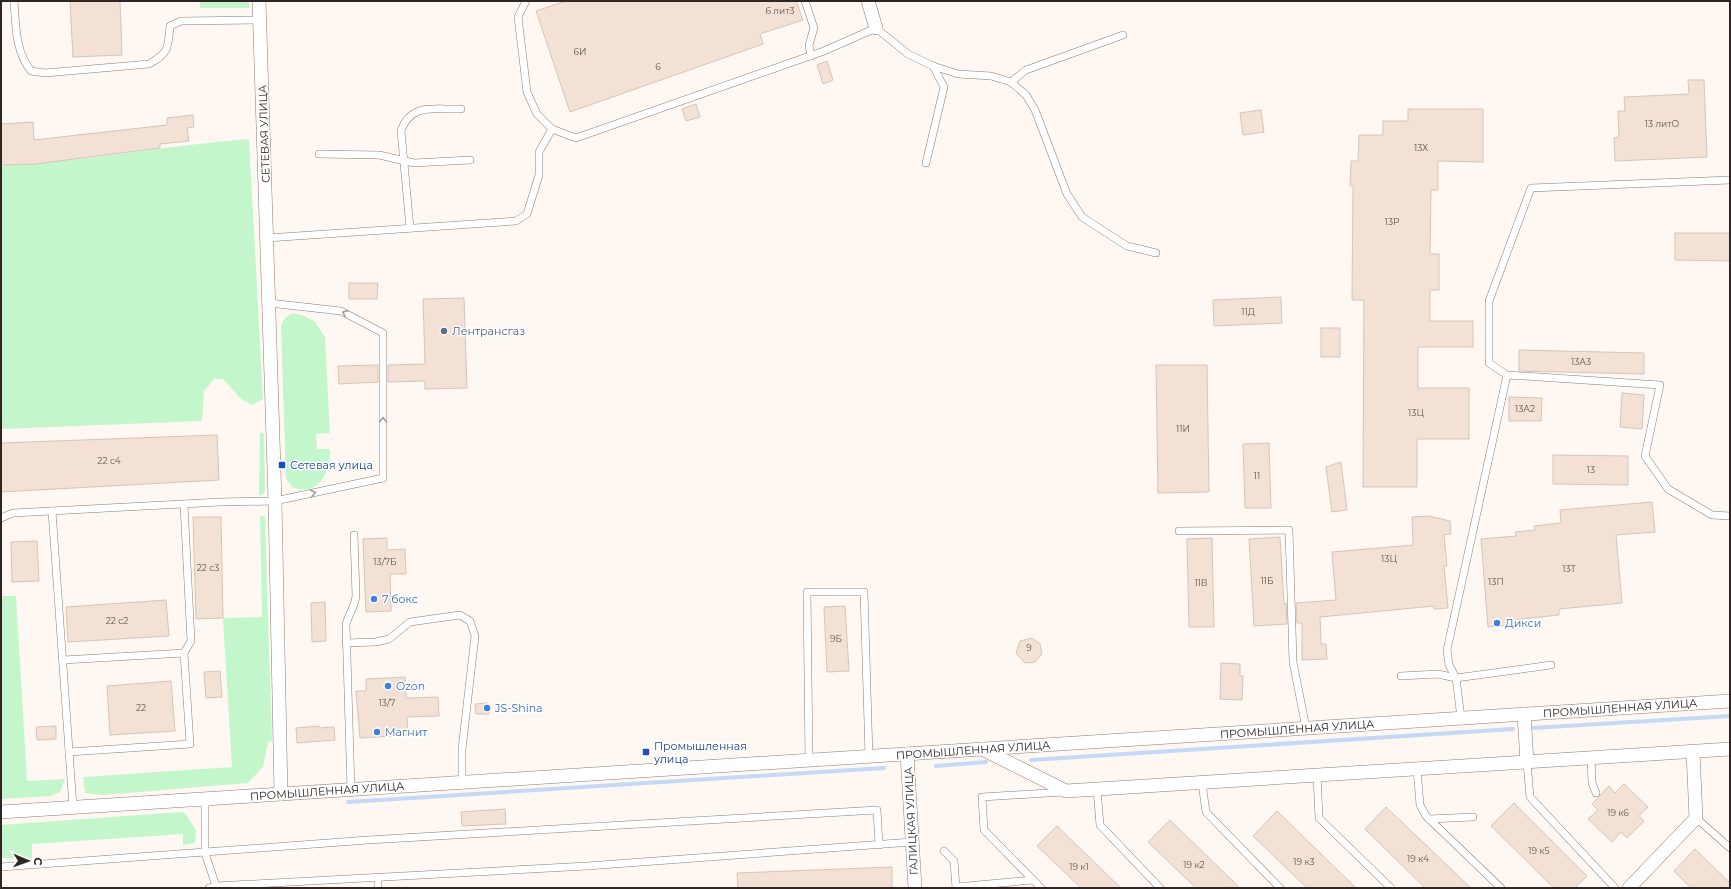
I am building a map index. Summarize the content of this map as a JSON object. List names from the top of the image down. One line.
{"streets":{"street":["СЕТЕВАЯ УЛИЦА","ПРОМЫШЛЕННАЯ УЛИЦА","ГАЛИЦКАЯ УЛИЦА"]},"crossings":[["СЕТЕВАЯ УЛИЦА","ПРОМЫШЛЕННАЯ УЛИЦА"],["ПРОМЫШЛЕННАЯ УЛИЦА","ГАЛИЦКАЯ УЛИЦА"]],"places":{"other":["Лентрансгаз","7 бокс","Дикси","Ozon","JS-Shina","Магнит"],"transit":["Сетевая улица","Промышленная улица"]},"house_numbers":["6 лит3","6И","6","13 литО","13Х","13Р","11Д","13А3","13А2","13Ц","11И","22 с4","13","11","13Ц","13/7Б","22 с3","13Т","11Б","13П","11В","22 с2","9Б","9","13/7","22","19 к6","19 к5","19 к4","19 к3","19 к2","19 к1"],"north":"right"}
